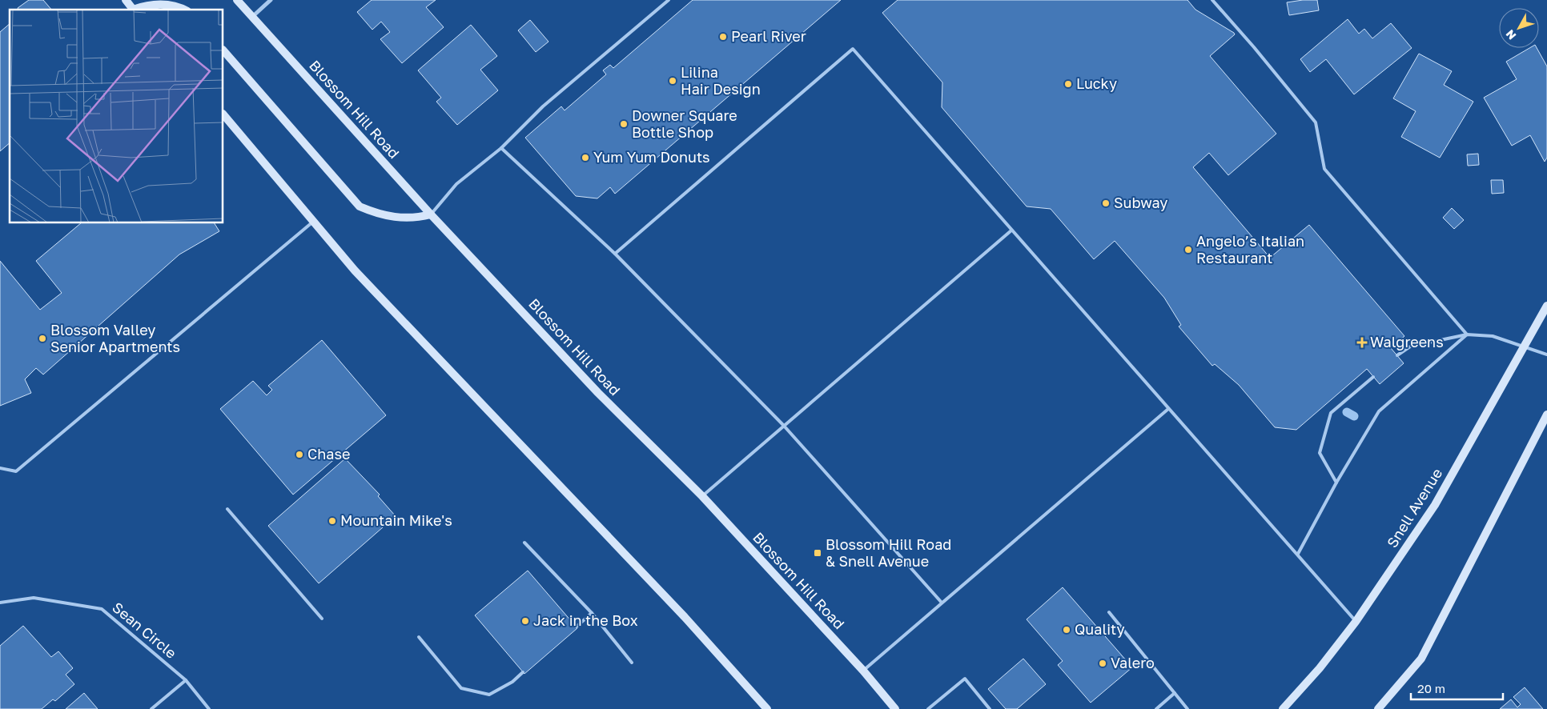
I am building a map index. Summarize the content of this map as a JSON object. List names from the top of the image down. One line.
{"streets":{"main road":["Blossom Hill Road","Snell Avenue"],"lane":["Sean Circle"]},"places":{"other":["Pearl River","Lilina Hair Design","Lucky","Downer Square Bottle Shop","Yum Yum Donuts","Subway","Angelo’s Italian Restaurant","Blossom Valley Senior Apartments","Chase","Mountain Mike's","Jack in the Box","Quality","Valero"],"health":["Walgreens"],"transit":["Blossom Hill Road & Snell Avenue"]},"scale_bar":"20 m","north":"bottom left"}
